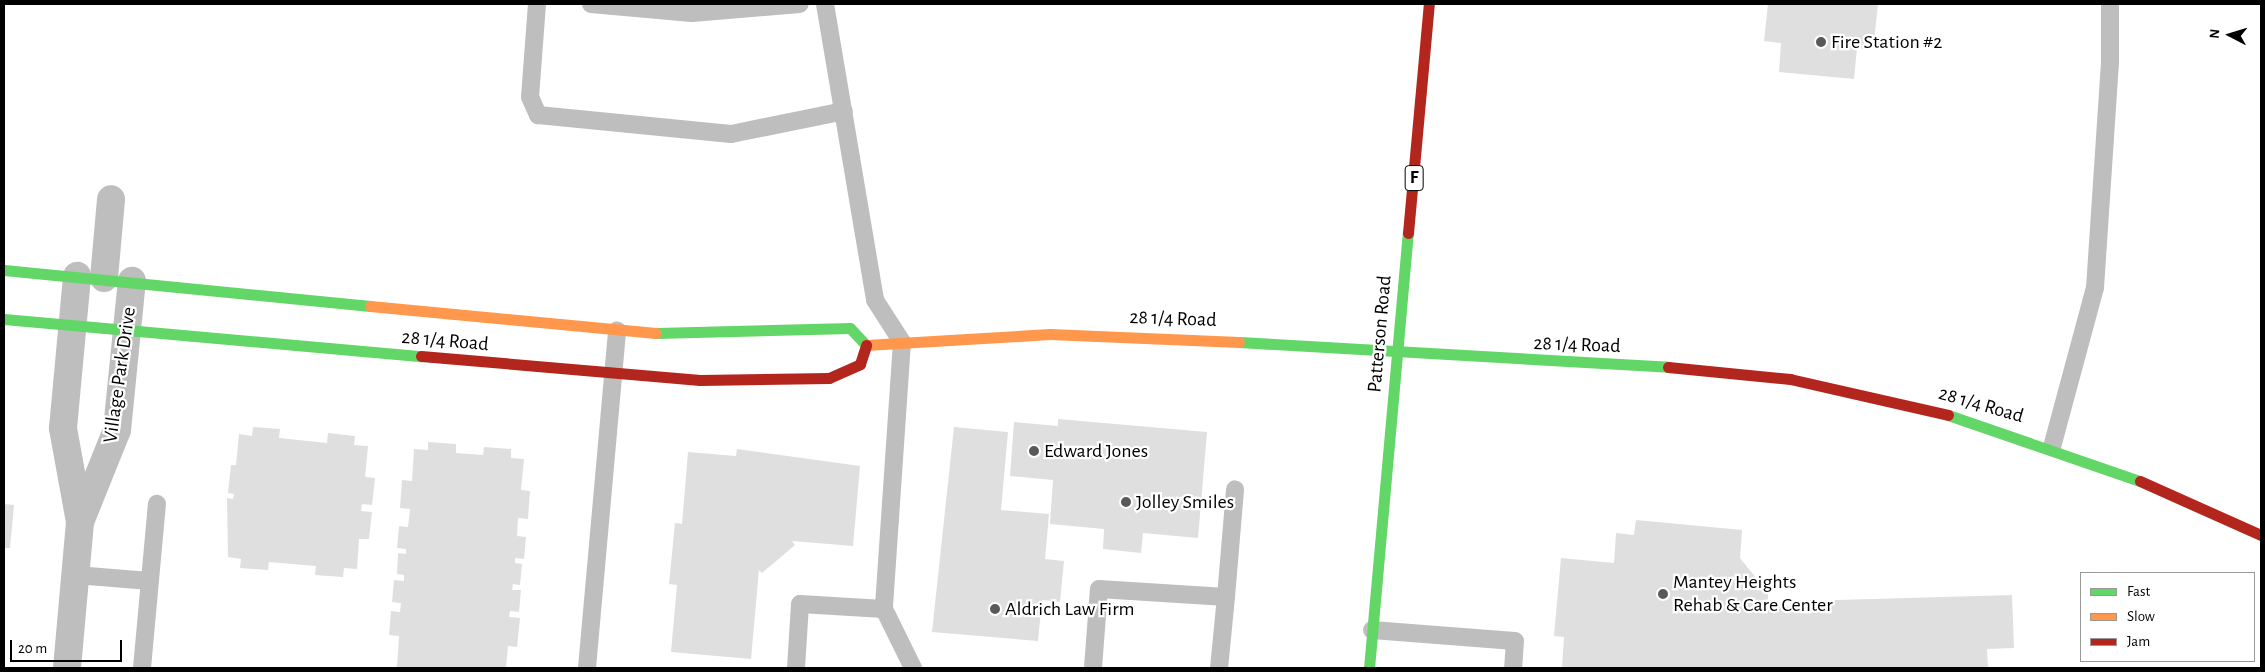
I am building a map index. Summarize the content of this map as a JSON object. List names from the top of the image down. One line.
{"streets":{"street":["F","28 1/4 Road","Patterson Road","Village Park Drive"]},"crossings":[["28 1/4 Road","Patterson Road"],["28 1/4 Road","Village Park Drive"]],"places":["Fire Station #2","Edward Jones","Jolley Smiles","Mantey Heights Rehab & Care Center","Aldrich Law Firm"],"legend":["Fast","Slow","Jam"],"scale_bar":"20 m","north":"left"}
